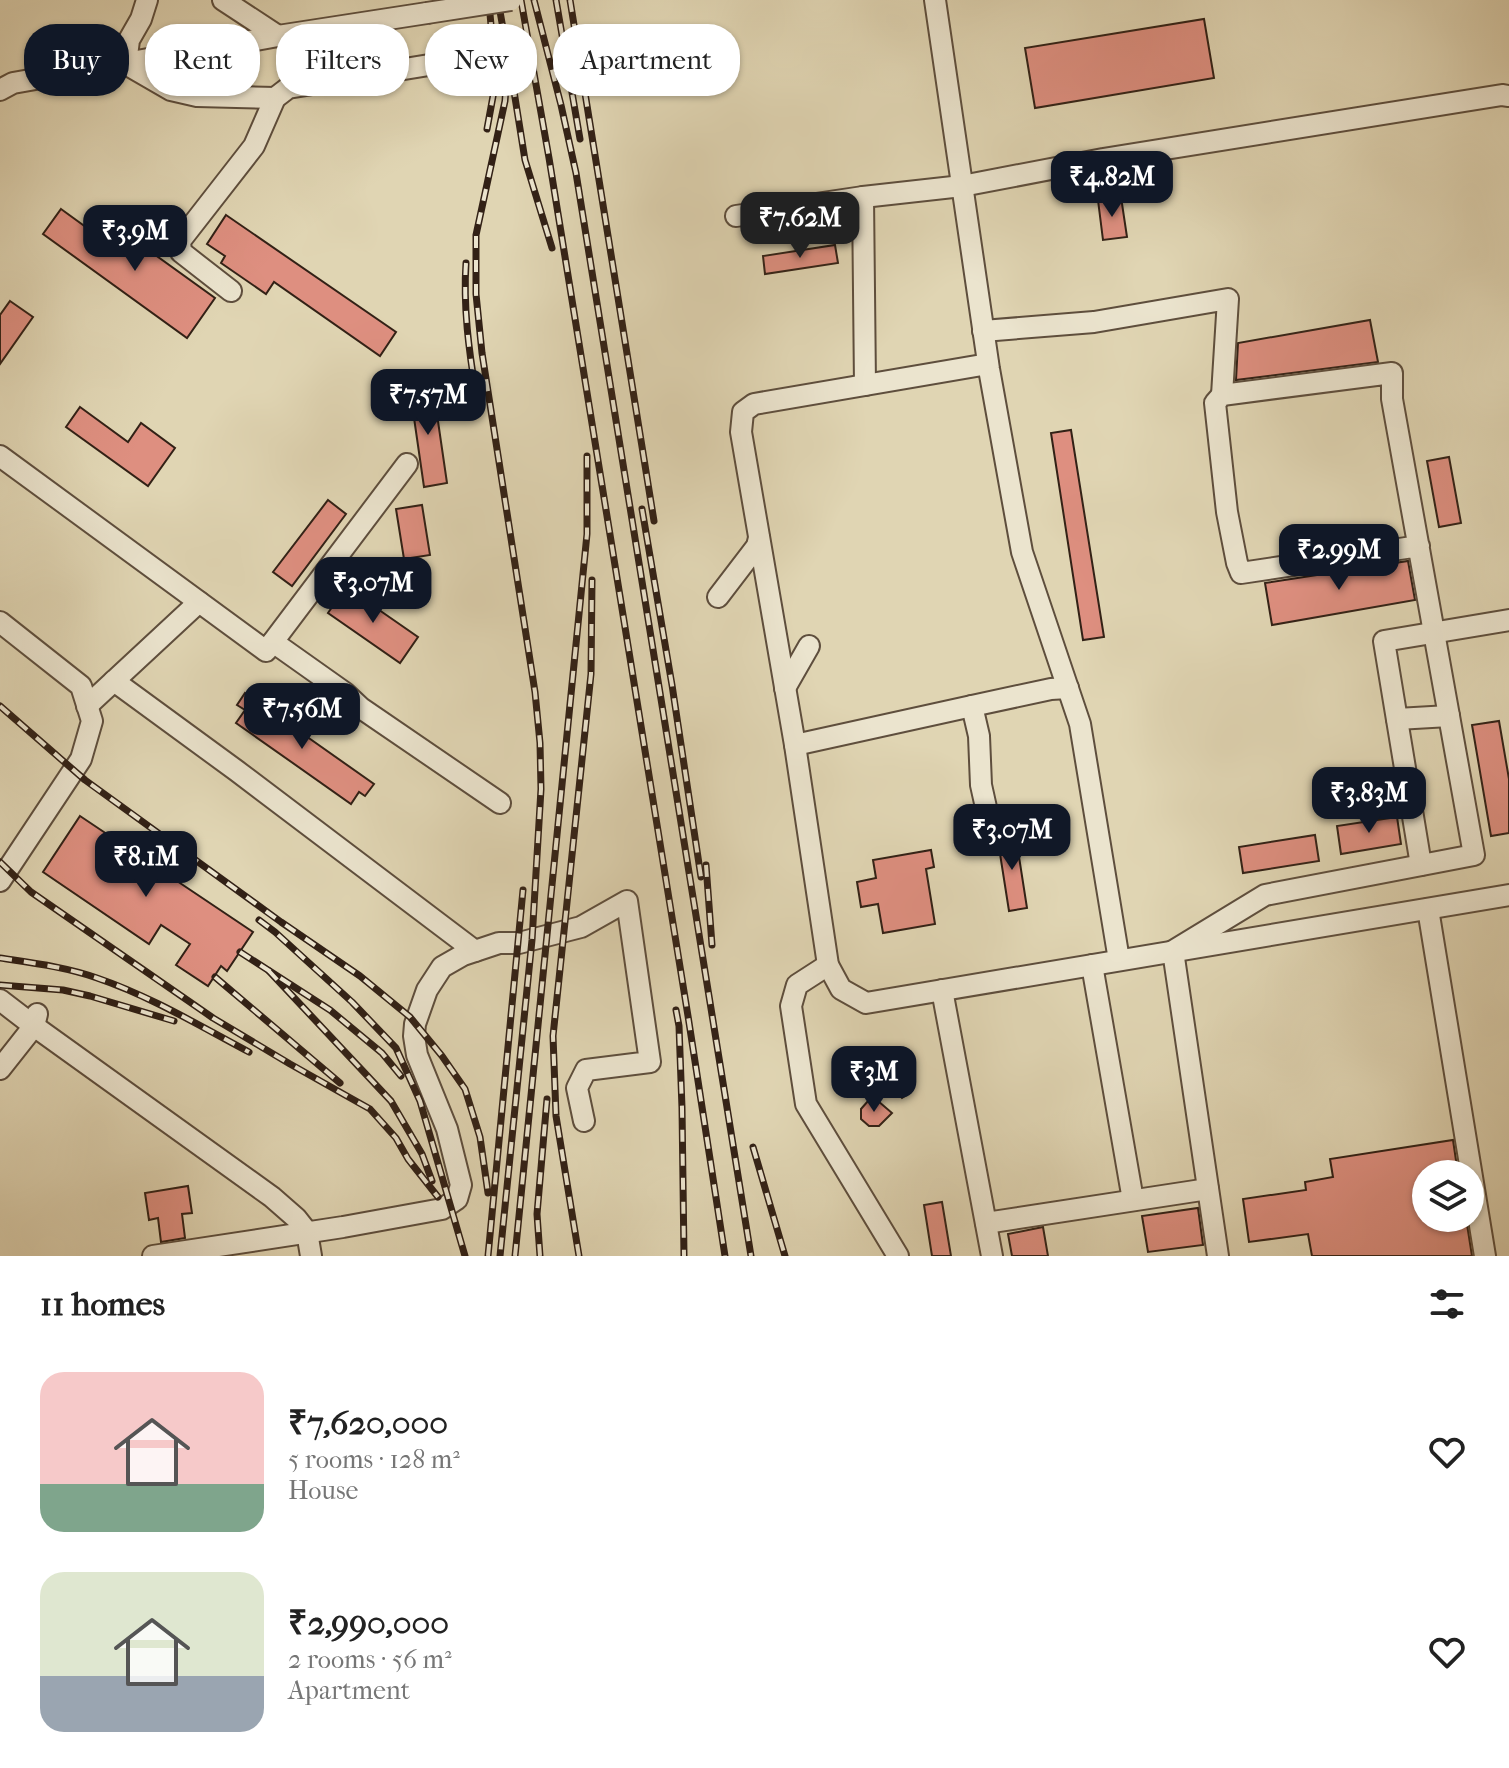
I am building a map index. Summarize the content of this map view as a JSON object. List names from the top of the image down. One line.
{"page":{"chip":["Buy","Rent","Filters","New","Apartment"],"price":["₹4.82M","₹7.62M","₹3.9M","₹7.57M","₹2.99M","₹3.07M","₹7.56M","₹3.83M","₹3.07M","₹8.1M","₹3M"],"heading":"11 homes","list":[{"name":"₹7,620,000","note":"5 rooms · 128 m² · House"},{"name":"₹2,990,000","note":"2 rooms · 56 m² · Apartment"}]}}
